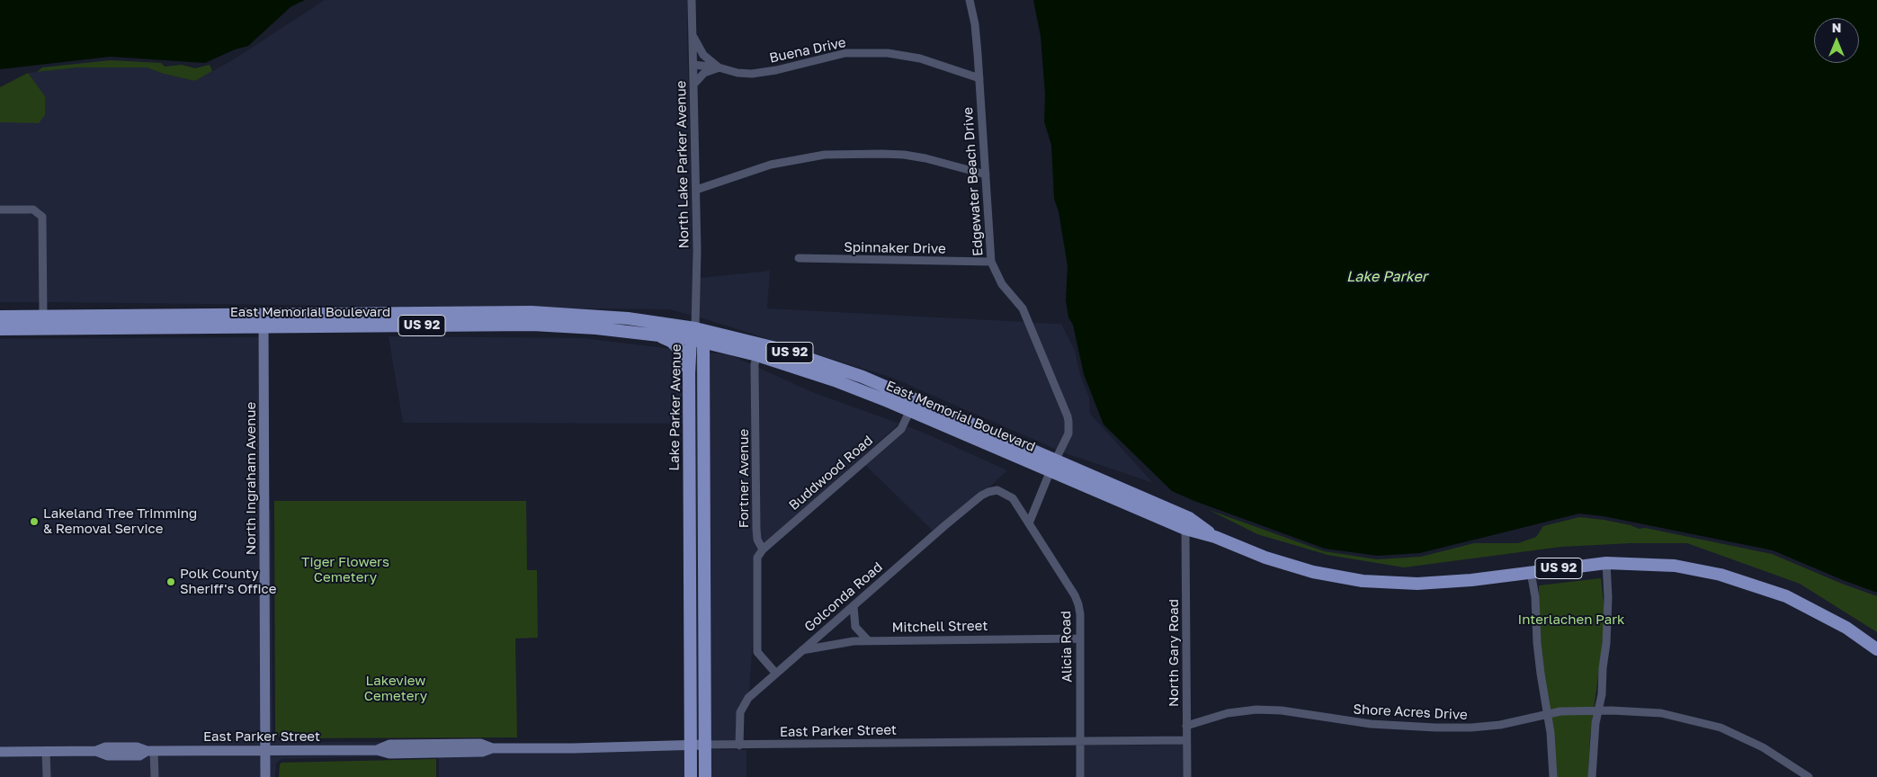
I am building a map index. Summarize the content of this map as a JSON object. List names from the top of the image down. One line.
{"streets":{"main road":["East Memorial Boulevard","US 92","Lake Parker Avenue"],"street":["Buena Drive","North Lake Parker Avenue","Edgewater Beach Drive","Spinnaker Drive","Buddwood Road","North Ingraham Avenue","Fortner Avenue","Golconda Road","Mitchell Street","Alicia Road","North Gary Road","Shore Acres Drive","East Parker Street"]},"crossings":[["Buena Drive","North Lake Parker Avenue"],["Buena Drive","Edgewater Beach Drive"],["North Lake Parker Avenue","East Memorial Boulevard"],["North Lake Parker Avenue","Lake Parker Avenue"],["Edgewater Beach Drive","Spinnaker Drive"],["Edgewater Beach Drive","East Memorial Boulevard"],["Edgewater Beach Drive","Alicia Road"],["East Memorial Boulevard","Lake Parker Avenue"],["East Memorial Boulevard","Buddwood Road"],["East Memorial Boulevard","North Ingraham Avenue"],["East Memorial Boulevard","Fortner Avenue"],["East Memorial Boulevard","North Gary Road"],["Lake Parker Avenue","East Parker Street"],["Buddwood Road","Fortner Avenue"],["North Ingraham Avenue","East Parker Street"],["Golconda Road","Mitchell Street"],["Golconda Road","Alicia Road"],["Golconda Road","East Parker Street"],["Mitchell Street","Alicia Road"],["Alicia Road","East Parker Street"],["North Gary Road","Shore Acres Drive"],["North Gary Road","East Parker Street"]],"water":["Lake Parker"],"parks":["Tiger Flowers Cemetery","Interlachen Park","Lakeview Cemetery"],"places":["Lakeland Tree Trimming & Removal Service","Polk County Sheriff's Office"],"north":"top"}
